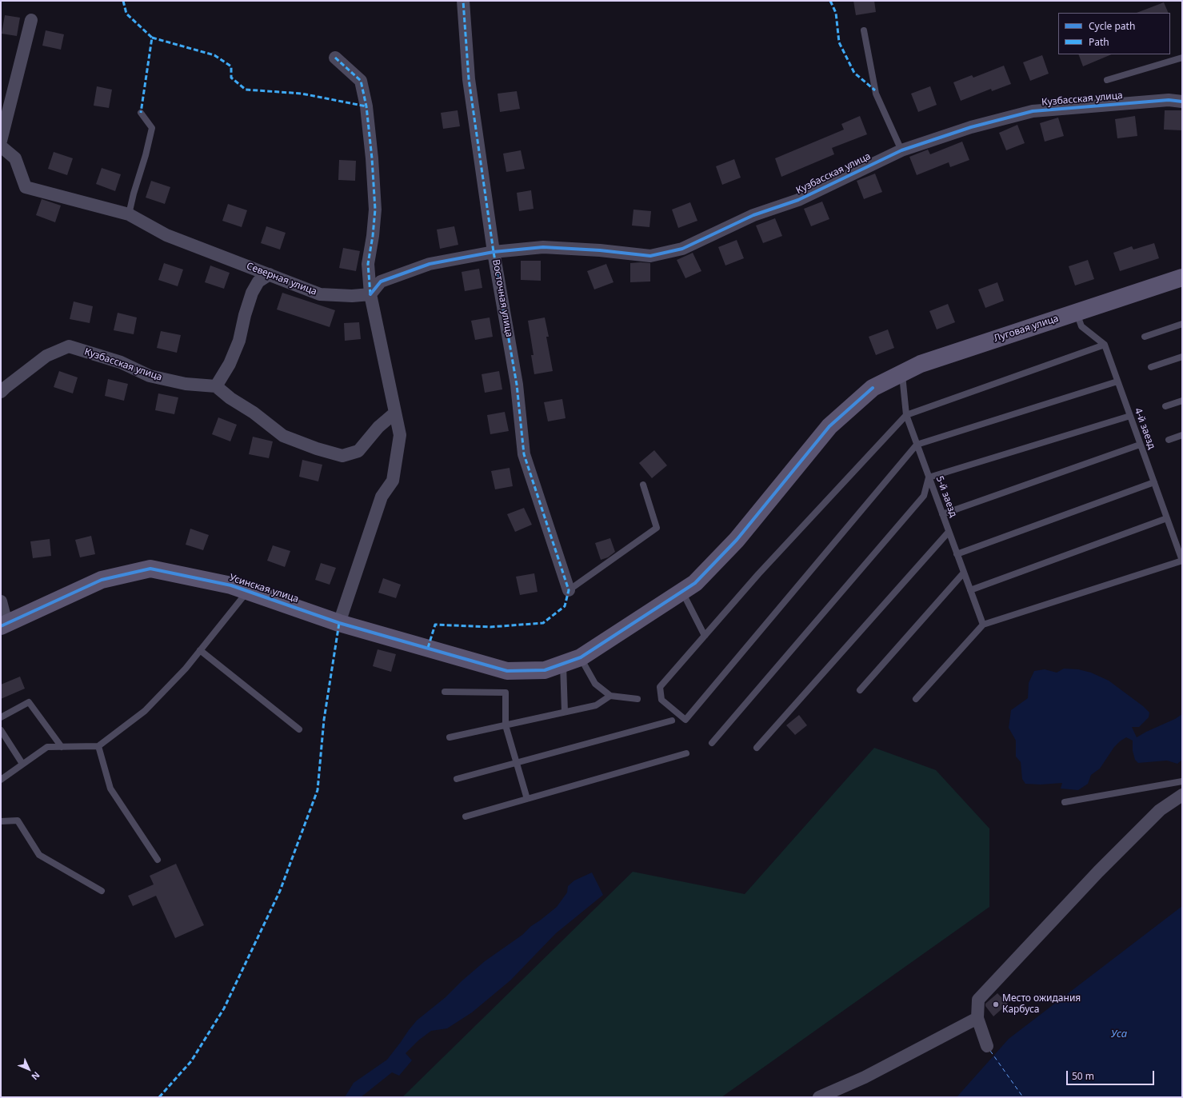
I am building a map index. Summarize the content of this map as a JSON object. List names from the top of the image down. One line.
{"streets":{"street":["Кузбасская улица","Северная улица","Восточная улица","Луговая улица","Усинская улица"],"lane":["4-й заезд","5-й заезд"]},"crossings":[["Кузбасская улица","Северная улица"],["Кузбасская улица","Восточная улица"],["Луговая улица","5-й заезд"],["Луговая улица","Усинская улица"]],"water":["Уса"],"places":["Место ожидания Карбуса"],"legend":["Cycle path","Path"],"scale_bar":"50 m","north":"bottom right"}
